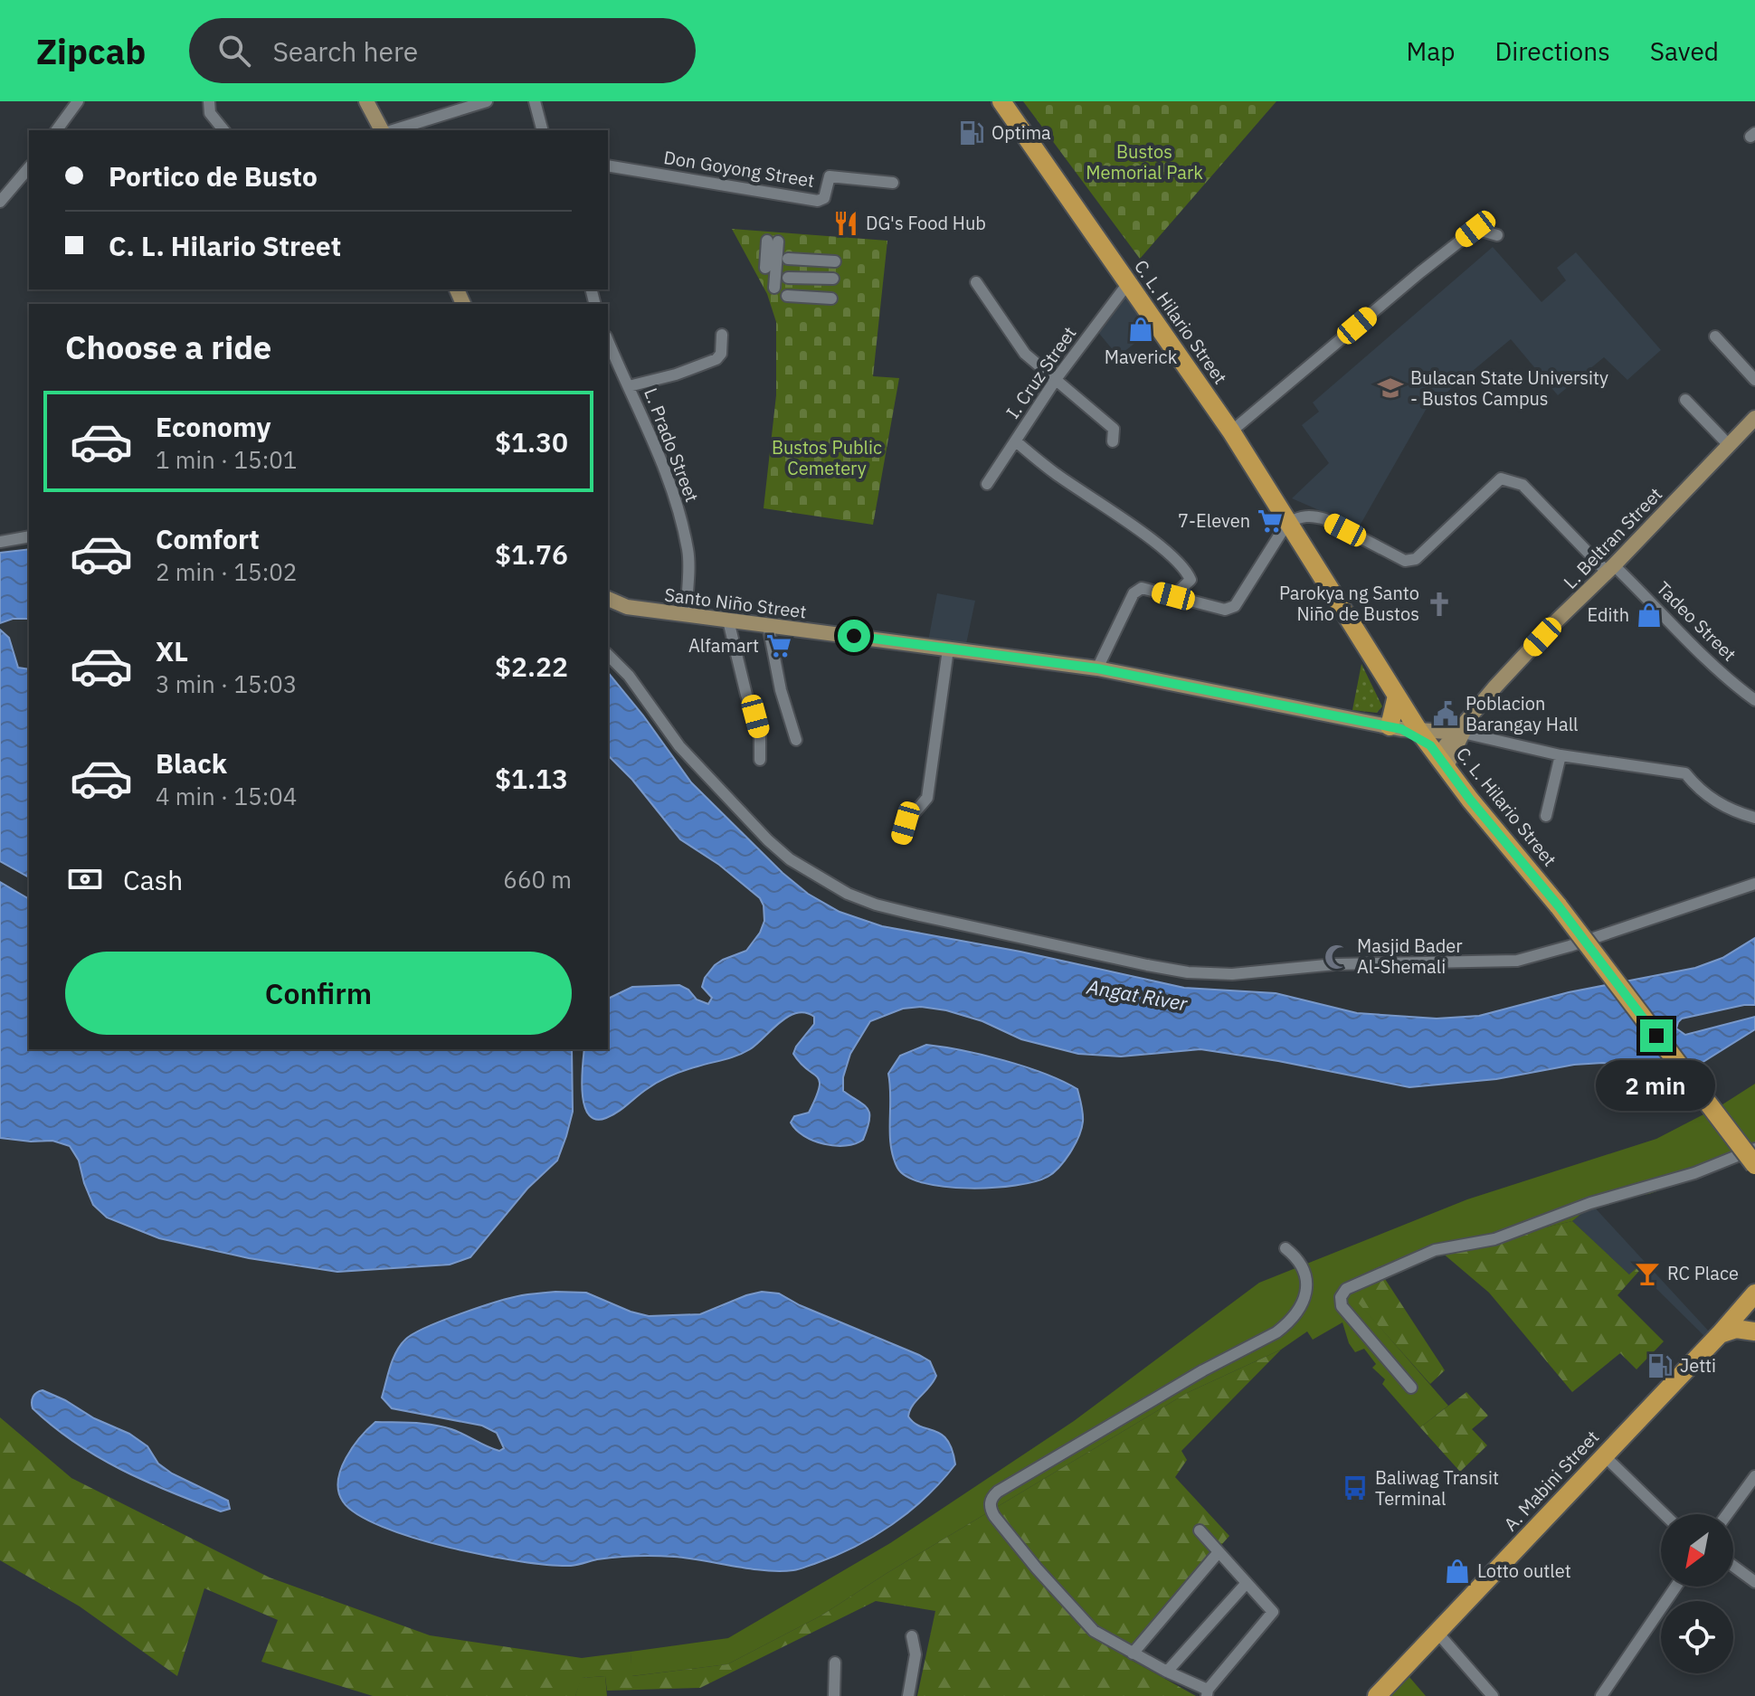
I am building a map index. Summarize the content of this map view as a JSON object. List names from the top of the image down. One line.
{"streets":{"main road":["C. L. Hilario Street","A. Mabini Street"],"street":["Don Goyong Street","I. Cruz Street","L. Prado Street","L. Beltran Street","Santo Niño Street","Tadeo Street"]},"crossings":[["C. L. Hilario Street","I. Cruz Street"],["C. L. Hilario Street","L. Beltran Street"],["C. L. Hilario Street","Santo Niño Street"],["C. L. Hilario Street","Tadeo Street"],["L. Prado Street","Santo Niño Street"],["L. Beltran Street","Santo Niño Street"],["L. Beltran Street","Tadeo Street"]],"water":["Angat River"],"parks":["Bustos Memorial Park","Bustos Public Cemetery"],"places":{"fuel station":["Optima","Jetti"],"restaurant":["DG's Food Hub"],"shop":["Maverick","Edith","Lotto outlet"],"school or university":["Bulacan State University - Bustos Campus"],"supermarket":["7-Eleven","Alfamart"],"church":["Parokya ng Santo Niño de Bustos"],"public building":["Poblacion Barangay Hall"],"mosque":["Masjid Bader Al-Shemali"],"bar":["RC Place"],"bus stop":["Baliwag Transit Terminal"]},"north":"bottom left","page":{"header":"Zipcab","search":"Search here","nav":["Map","Directions","Saved"],"banner":["Portico de Busto","C. L. Hilario Street"],"heading":"Choose a ride","list":[{"name":"Economy","note":"1 min · 15:01","value":"$1.30"},{"name":"Comfort","note":"2 min · 15:02","value":"$1.76"},{"name":"XL","note":"3 min · 15:03","value":"$2.22"},{"name":"Black","note":"4 min · 15:04","value":"$1.13"}],"pay":["Cash","660 m"],"buttons":"Confirm","bubble":"2 min"}}
